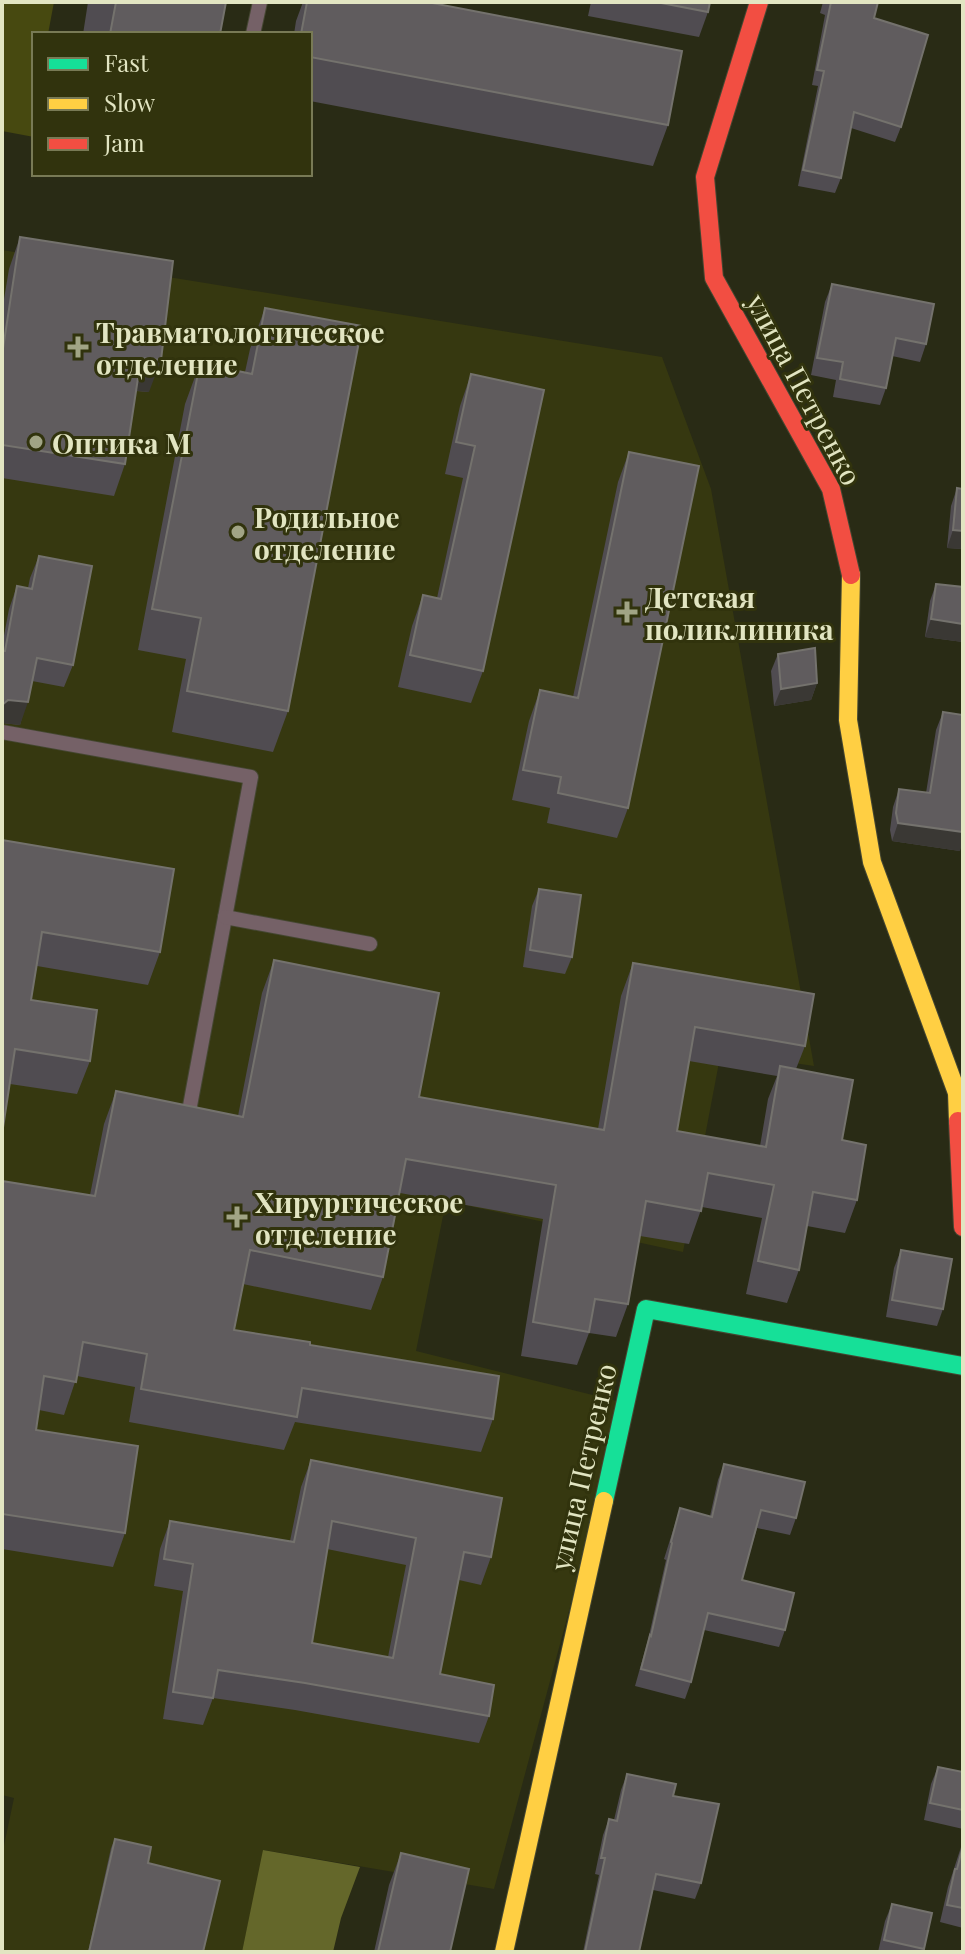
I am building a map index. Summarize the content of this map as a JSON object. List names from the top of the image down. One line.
{"streets":{"street":["улица Петренко"]},"places":{"health":["Травматологическое отделение","Детская поликлиника","Хирургическое отделение"],"other":["Оптика М","Родильное отделение"]},"legend":["Fast","Slow","Jam"]}
